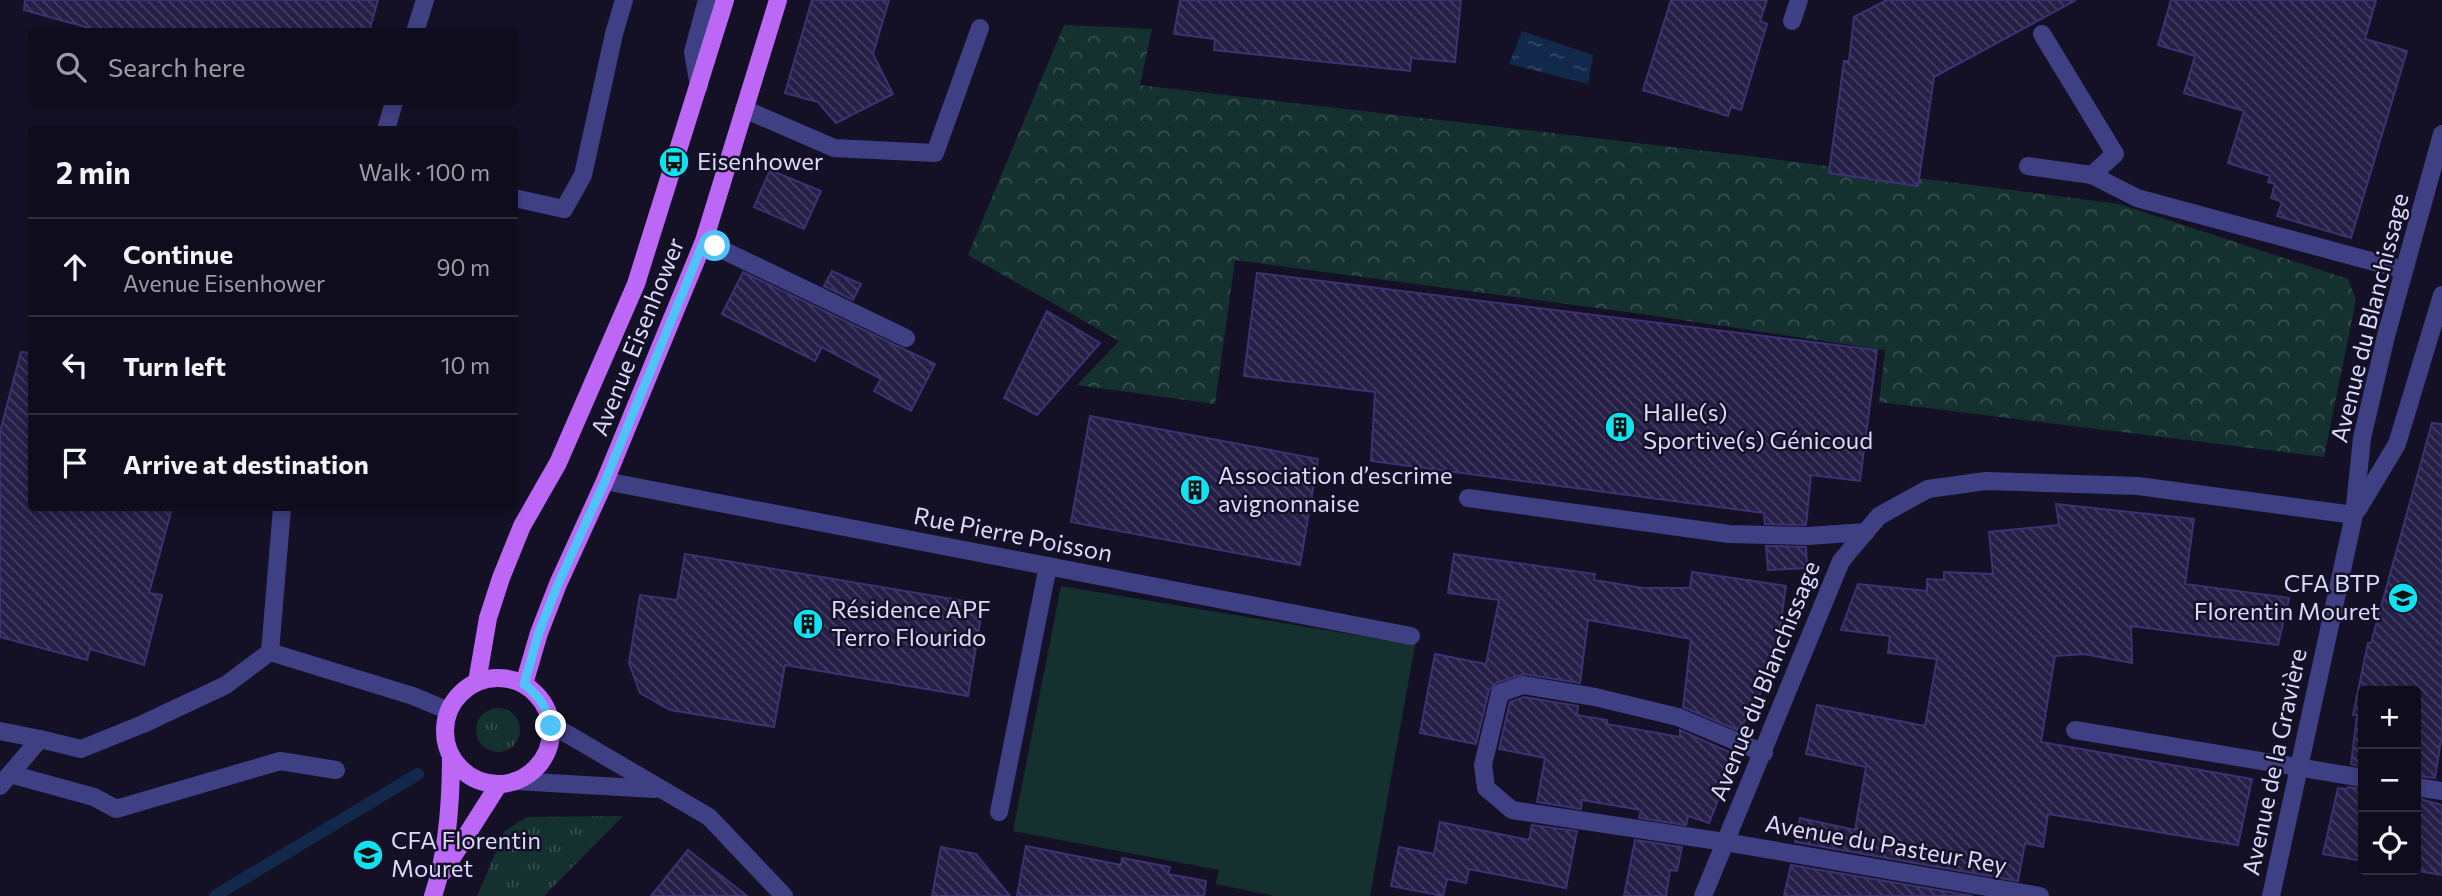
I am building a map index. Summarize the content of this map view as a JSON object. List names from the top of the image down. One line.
{"streets":{"main road":["Avenue Eisenhower"],"street":["Avenue du Blanchissage","Rue Pierre Poisson","Avenue de la Gravière","Avenue du Pasteur Rey"]},"crossings":[["Avenue du Blanchissage","Avenue de la Gravière"],["Avenue du Blanchissage","Avenue du Pasteur Rey"],["Avenue Eisenhower","Rue Pierre Poisson"]],"places":{"bus stop":["Eisenhower"],"building":["Halle(s) Sportive(s) Génicoud","Association d’escrime avignonnaise","Résidence APF Terro Flourido"],"school or university":["CFA BTP Florentin Mouret","CFA Florentin Mouret"]},"page":{"search":"Search here","heading":["2 min","Walk · 100 m"],"list":[["Continue","Avenue Eisenhower","90 m"],["Turn left","10 m"],"Arrive at destination"],"map_buttons":["+","−"]}}
